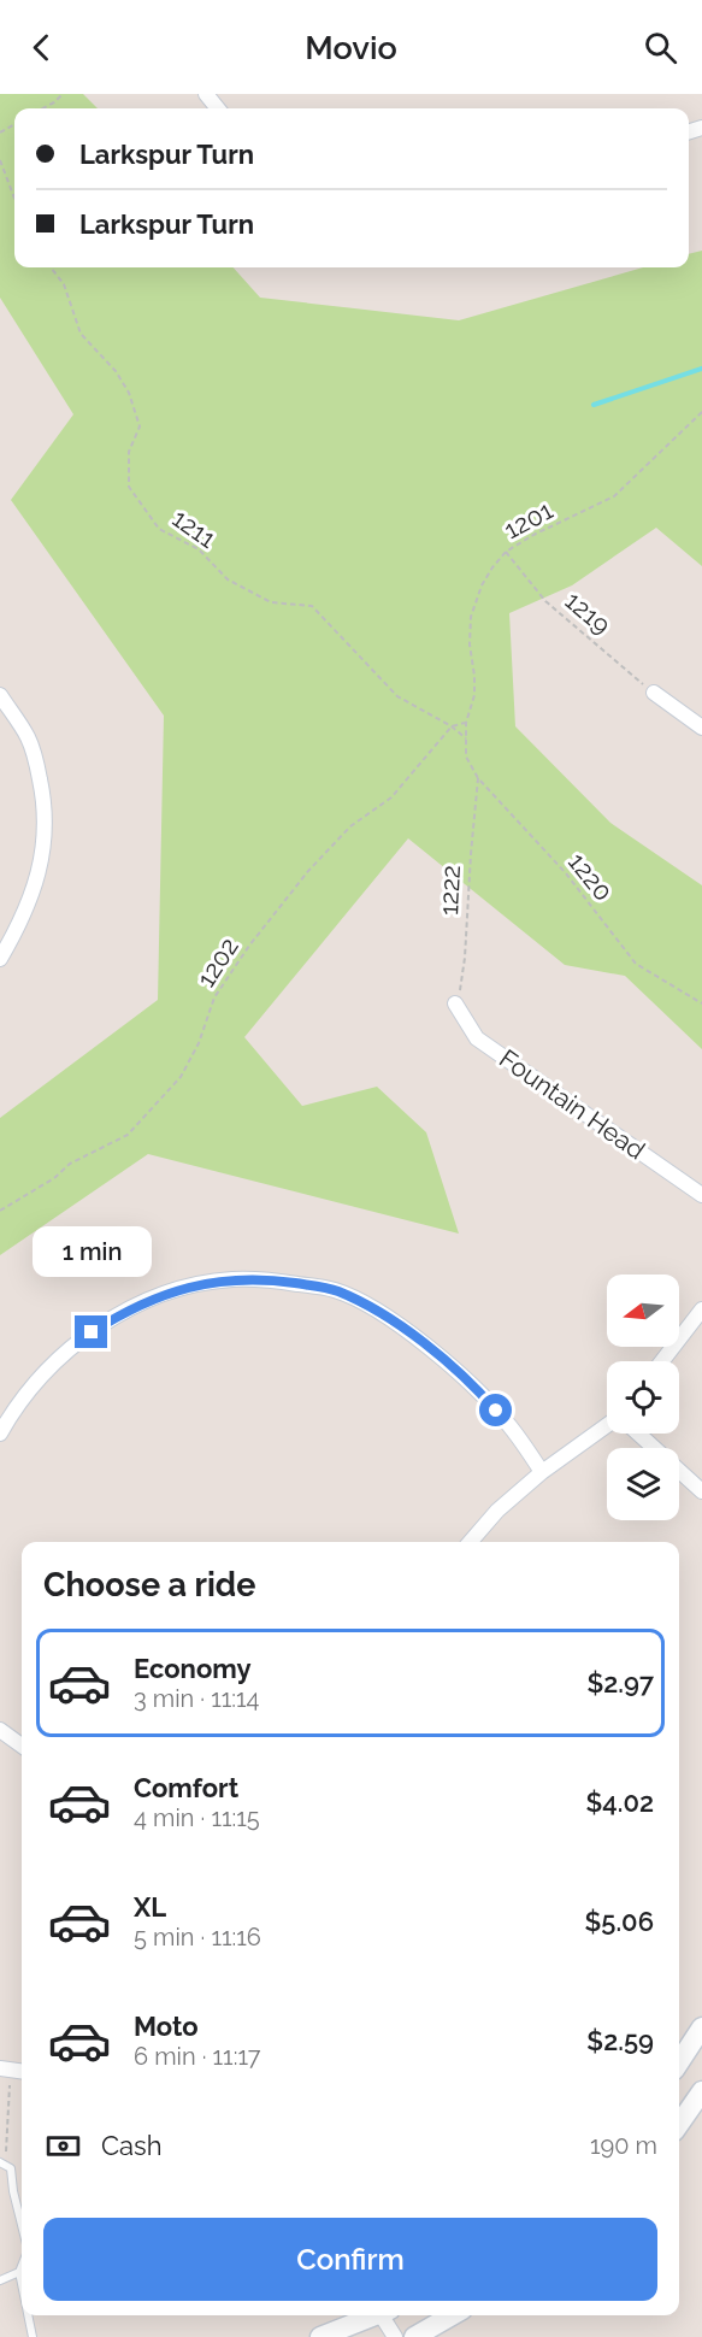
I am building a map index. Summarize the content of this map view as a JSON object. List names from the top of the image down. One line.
{"streets":{"street":["Fountain Head"],"path":["1201","1211","1219","1220","1222","1202"]},"crossings":[["1201","1211"],["1201","1219"],["1201","1220"],["1211","1202"],["1220","1222"],["1222","Fountain Head"]],"north":"left","page":{"header":"Movio","banner":["Larkspur Turn","Larkspur Turn"],"bubble":"1 min","heading":"Choose a ride","list":[{"name":"Economy","note":"3 min · 11:14","value":"$2.97"},{"name":"Comfort","note":"4 min · 11:15","value":"$4.02"},{"name":"XL","note":"5 min · 11:16","value":"$5.06"},{"name":"Moto","note":"6 min · 11:17","value":"$2.59"}],"pay":["Cash","190 m"],"buttons":"Confirm"}}
